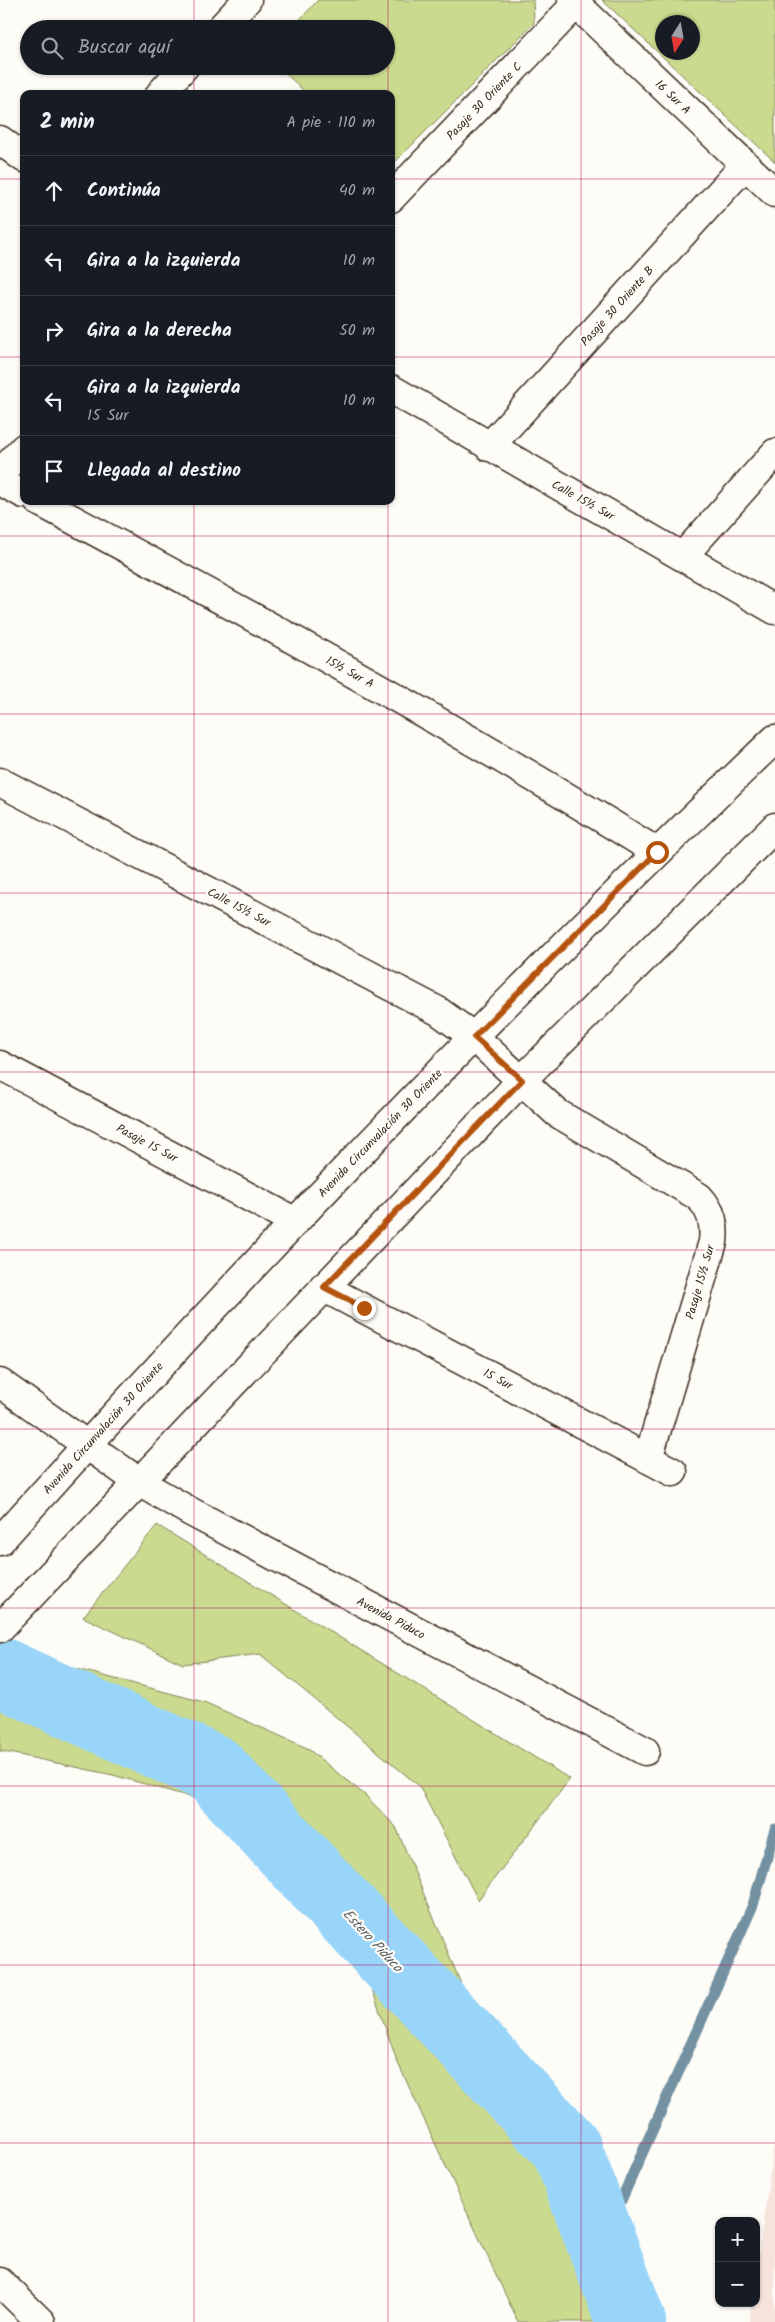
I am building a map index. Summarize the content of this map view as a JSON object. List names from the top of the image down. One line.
{"streets":{"street":["16 Sur A","Pasaje 30 Oriente C","Pasaje 30 Oriente B","Calle 15½ Sur","15½ Sur A","Avenida Circunvalación 30 Oriente","Pasaje 15 Sur","Pasaje 15½ Sur","15 Sur","Avenida Piduco"]},"crossings":[["16 Sur A","Pasaje 30 Oriente C"],["16 Sur A","Pasaje 30 Oriente B"],["Pasaje 30 Oriente B","Calle 15½ Sur"],["Calle 15½ Sur","Avenida Circunvalación 30 Oriente"],["Calle 15½ Sur","Pasaje 15½ Sur"],["15½ Sur A","Avenida Circunvalación 30 Oriente"],["Avenida Circunvalación 30 Oriente","Pasaje 15 Sur"],["Avenida Circunvalación 30 Oriente","Avenida Piduco"],["Pasaje 15½ Sur","15 Sur"]],"water":["Estero Piduco"],"north":"bottom","page":{"search":"Buscar aquí","heading":["2 min","A pie · 110 m"],"list":[["Continúa","40 m"],["Gira a la izquierda","10 m"],["Gira a la derecha","50 m"],["Gira a la izquierda","15 Sur","10 m"],"Llegada al destino"],"map_buttons":["+","−"]}}
